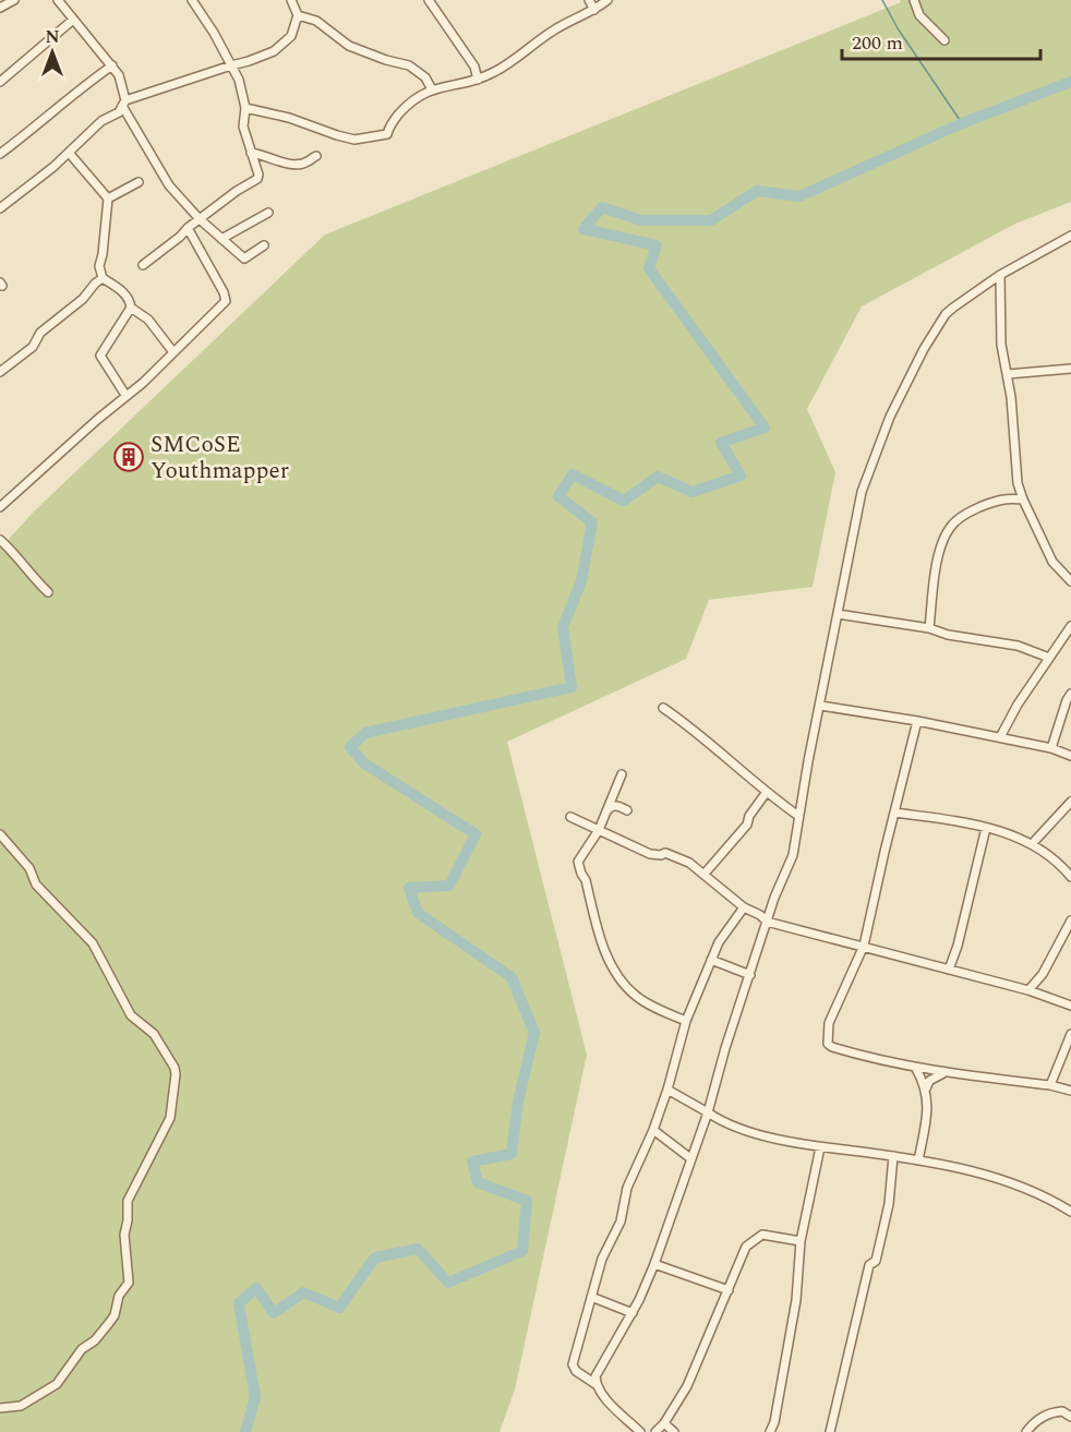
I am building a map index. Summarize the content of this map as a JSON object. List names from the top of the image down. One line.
{"places":{"building":["SMCoSE Youthmapper"]},"scale_bar":"200 m","north":"top"}
